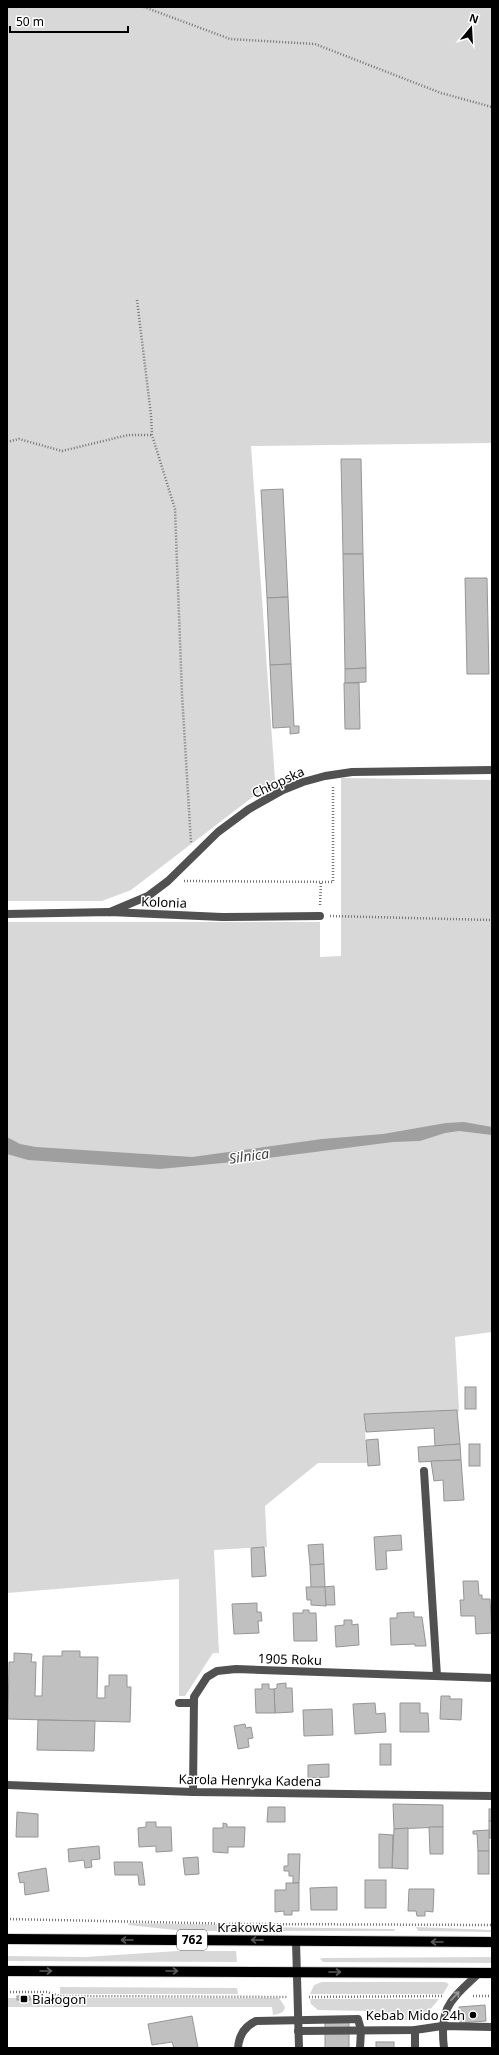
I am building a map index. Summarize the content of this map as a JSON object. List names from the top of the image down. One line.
{"streets":{"main road":["Krakowska","762"],"street":["Chłopska","Kolonia","1905 Roku","Karola Henryka Kadena"]},"crossings":[["Chłopska","Kolonia"],["1905 Roku","Karola Henryka Kadena"]],"water":["Silnica"],"places":{"transit":["Białogon"],"other":["Kebab Mido 24h"]},"scale_bar":"50 m","north":"top"}
